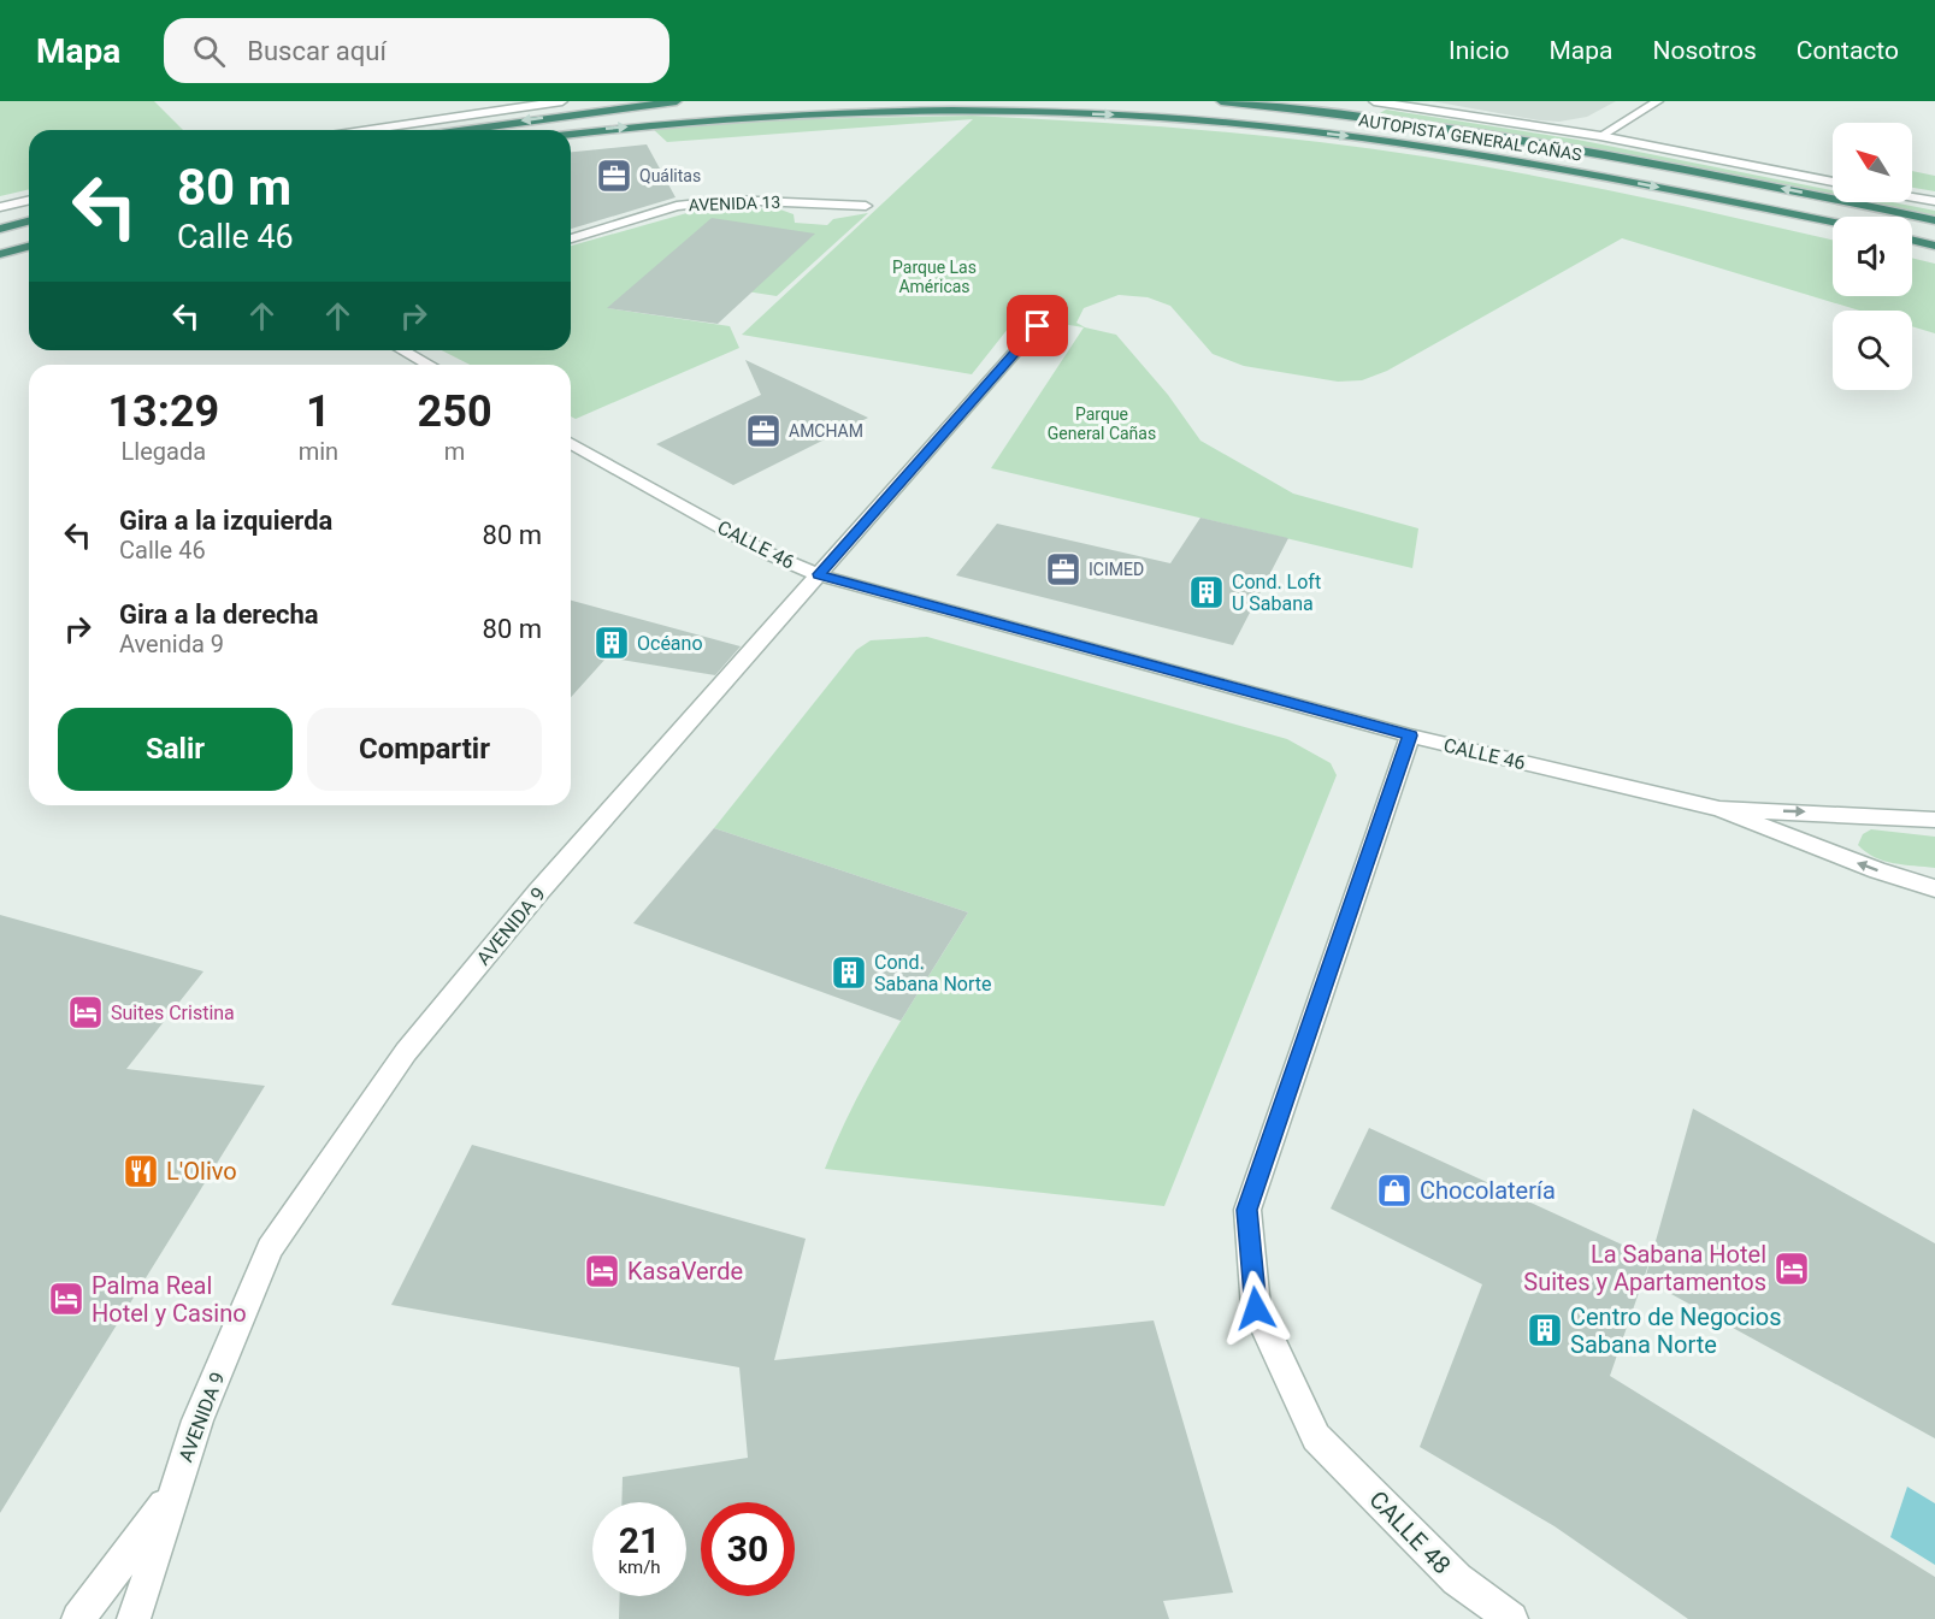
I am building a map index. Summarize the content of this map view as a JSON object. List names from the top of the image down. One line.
{"streets":{"highway":["AUTOPISTA GENERAL CAÑAS"],"street":["AVENIDA 13","CALLE 46","AVENIDA 9","CALLE 48"]},"crossings":[["CALLE 46","AVENIDA 9"],["CALLE 46","CALLE 48"]],"parks":["Parque Las Américas","Parque General Cañas"],"places":{"office":["Quálitas","AMCHAM","ICIMED"],"building":["Cond. Loft U Sabana","Océano","Cond. Sabana Norte","Centro de Negocios Sabana Norte"],"hotel":["Suites Cristina","La Sabana Hotel Suites y Apartamentos","KasaVerde","Palma Real Hotel y Casino"],"restaurant":["L'Olivo"],"shop":["Chocolatería"]},"north":"top left","page":{"header":"Mapa","search":"Buscar aquí","nav":["Inicio","Mapa","Nosotros","Contacto"],"turn":["80 m","Calle 46"],"eta":["13:29","Llegada","1","min","250","m"],"list":[{"name":"Gira a la izquierda","note":"Calle 46","value":"80 m"},{"name":"Gira a la derecha","note":"Avenida 9","value":"80 m"}],"buttons":["Salir","Compartir"],"speed":"21 km/h","limit":"30"}}
